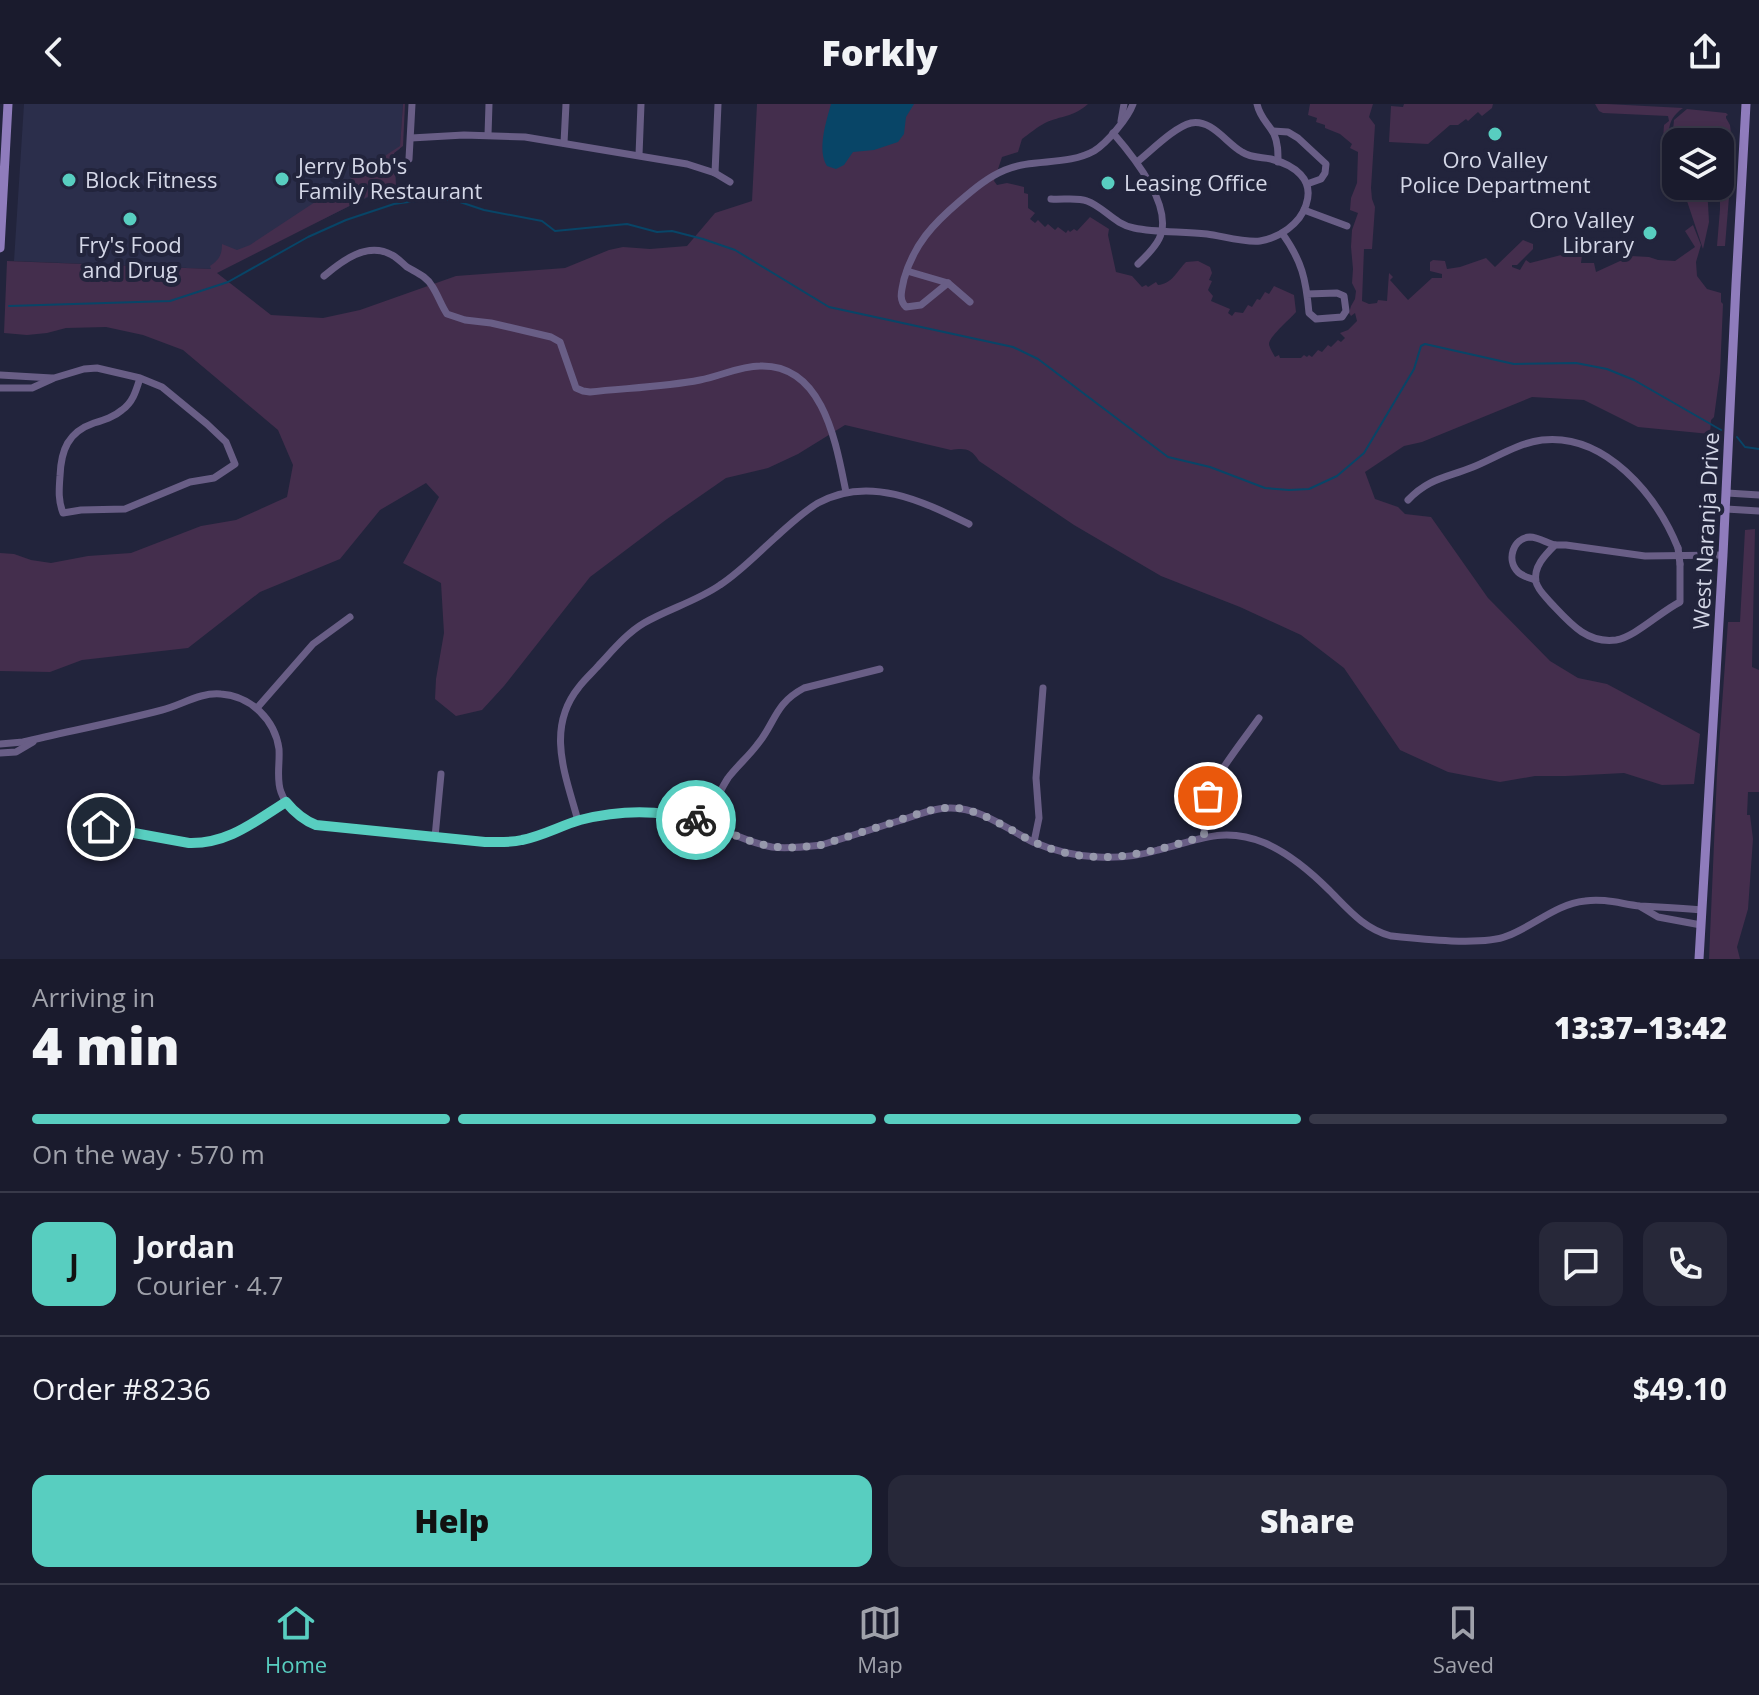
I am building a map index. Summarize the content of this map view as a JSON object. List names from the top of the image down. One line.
{"streets":{"street":["West Naranja Drive"]},"places":["Oro Valley Police Department","Jerry Bob's Family Restaurant","Block Fitness","Leasing Office","Fry's Food and Drug","Oro Valley Library"],"page":{"header":"Forkly","heading":["4 min","Arriving in","13:37–13:42"],"panel":["Jordan","Courier · 4.7","Order #8236","$49.10"],"bar":"On the way · 570 m","round":"J","buttons":["Help","Share"],"tabs":["Home","Map","Saved"]}}
